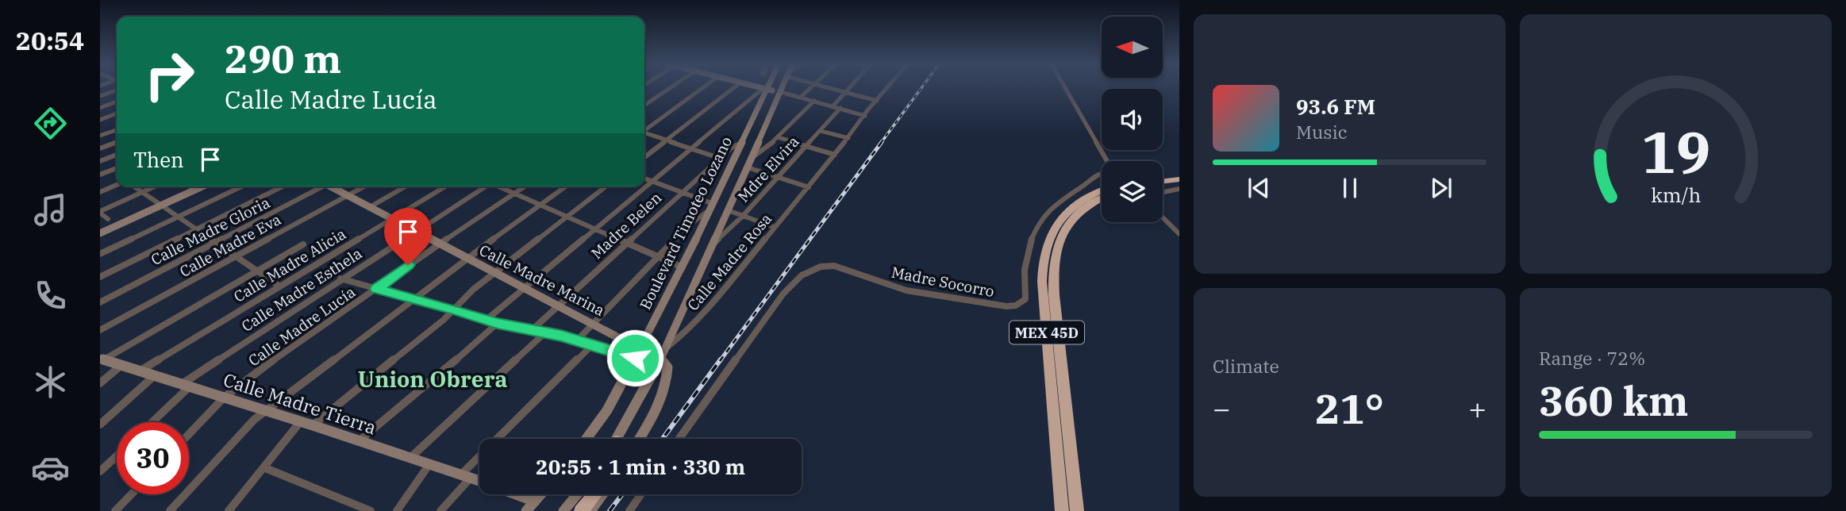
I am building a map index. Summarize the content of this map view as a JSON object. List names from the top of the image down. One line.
{"streets":{"highway":["MEX 45D"],"main road":["Boulevard Timoteo Lozano","Calle Madre Marina","Calle Madre Tierra"],"street":["Mdre Elvira","Madre Belen","Calle Madre Gloria","Calle Madre Eva","Calle Madre Rosa","Calle Madre Alicia","Madre Socorro","Calle Madre Esthela","Calle Madre Lucía"]},"crossings":[["Mdre Elvira","Boulevard Timoteo Lozano"],["Boulevard Timoteo Lozano","Madre Belen"],["Boulevard Timoteo Lozano","Calle Madre Rosa"],["Boulevard Timoteo Lozano","Calle Madre Marina"],["Madre Belen","Calle Madre Marina"],["Calle Madre Eva","Calle Madre Marina"],["Calle Madre Alicia","Calle Madre Marina"],["Calle Madre Alicia","Calle Madre Tierra"],["Calle Madre Marina","Calle Madre Esthela"],["Calle Madre Marina","Calle Madre Lucía"],["Calle Madre Esthela","Calle Madre Tierra"],["Calle Madre Lucía","Calle Madre Tierra"]],"districts":["Union Obrera"],"north":"left","page":{"tabs":"20:54","turn":["290 m","Calle Madre Lucía"],"song":["93.6 FM","Music"],"then":"Then","tile":["Climate",["Range · 72%","360 km"]],"heat":["−","21°","+"],"limit":"30","trip":"20:55 · 1 min · 330 m","gauge":["19","km/h"]}}
